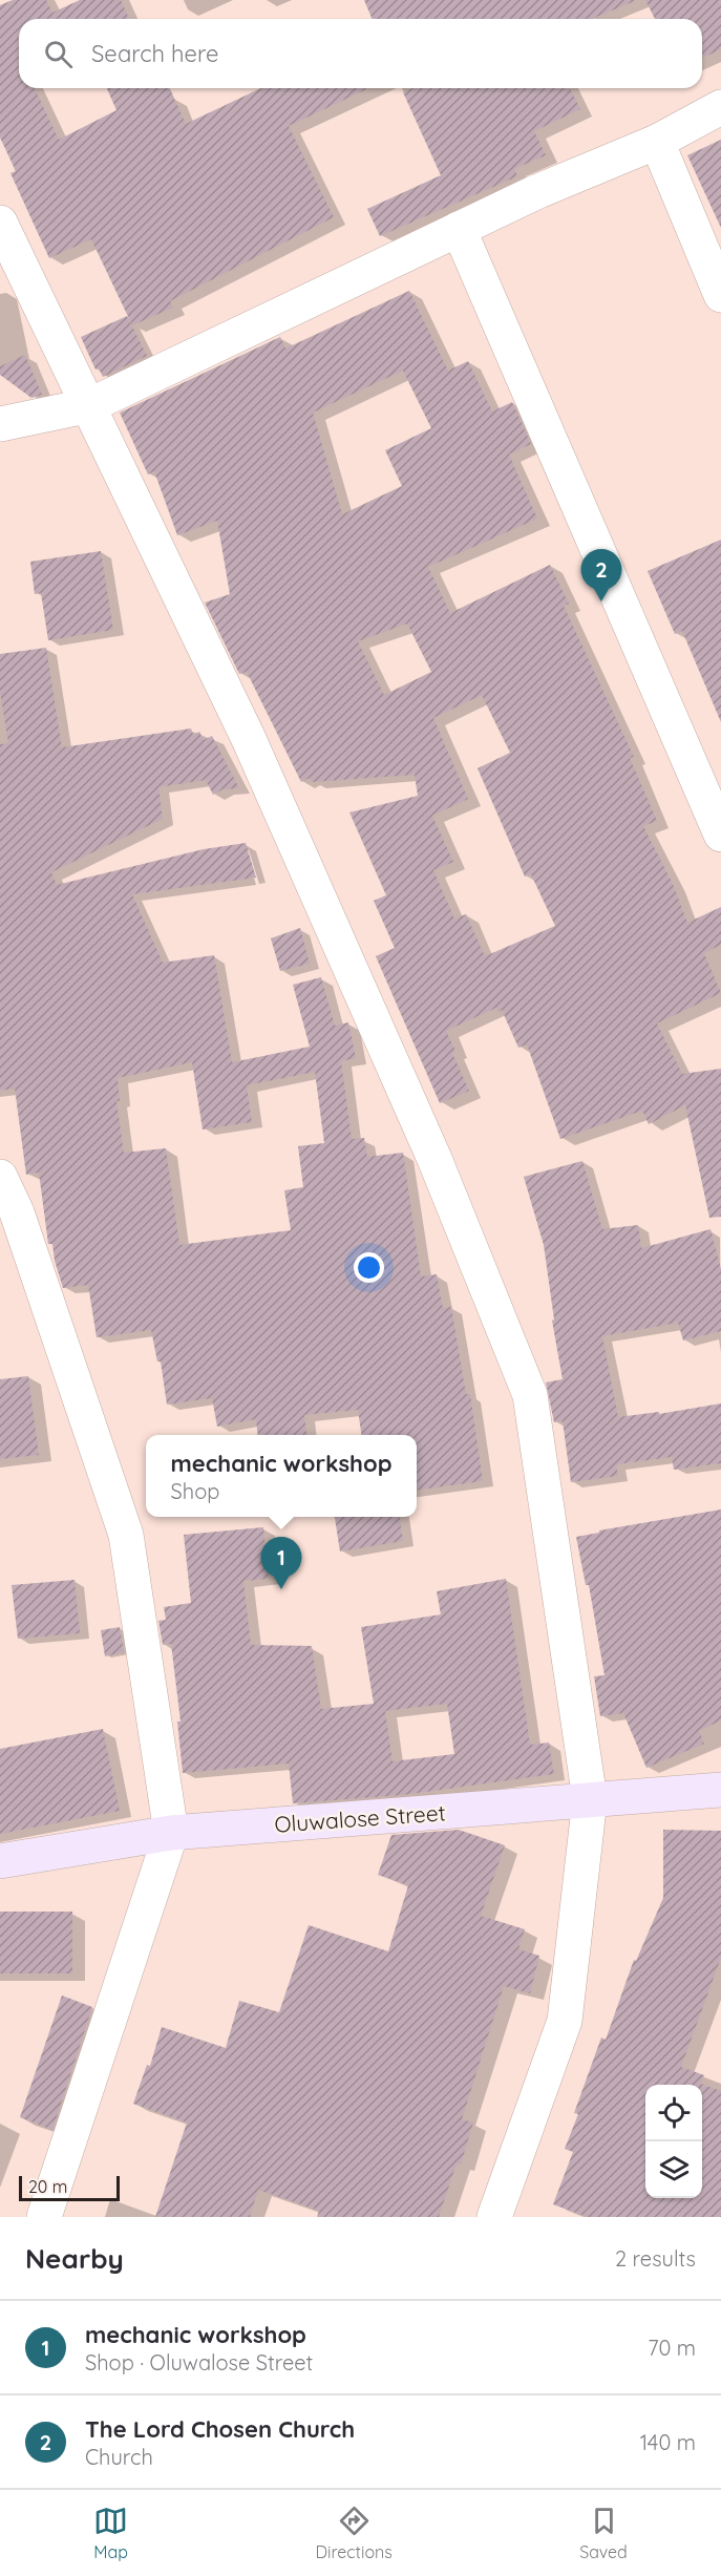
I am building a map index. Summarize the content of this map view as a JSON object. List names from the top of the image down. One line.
{"streets":{"street":["Oluwalose Street"]},"scale_bar":"20 m","page":{"search":"Search here","pins":["2","1"],"popup":["mechanic workshop","Shop"],"scale":"20 m","heading":["Nearby","2 results"],"list":[{"mark":"1","name":"mechanic workshop","note":"Shop · Oluwalose Street","value":"70 m"},{"mark":"2","name":"The Lord Chosen Church","note":"Church","value":"140 m"}],"nav":["Map","Directions","Saved"]}}
